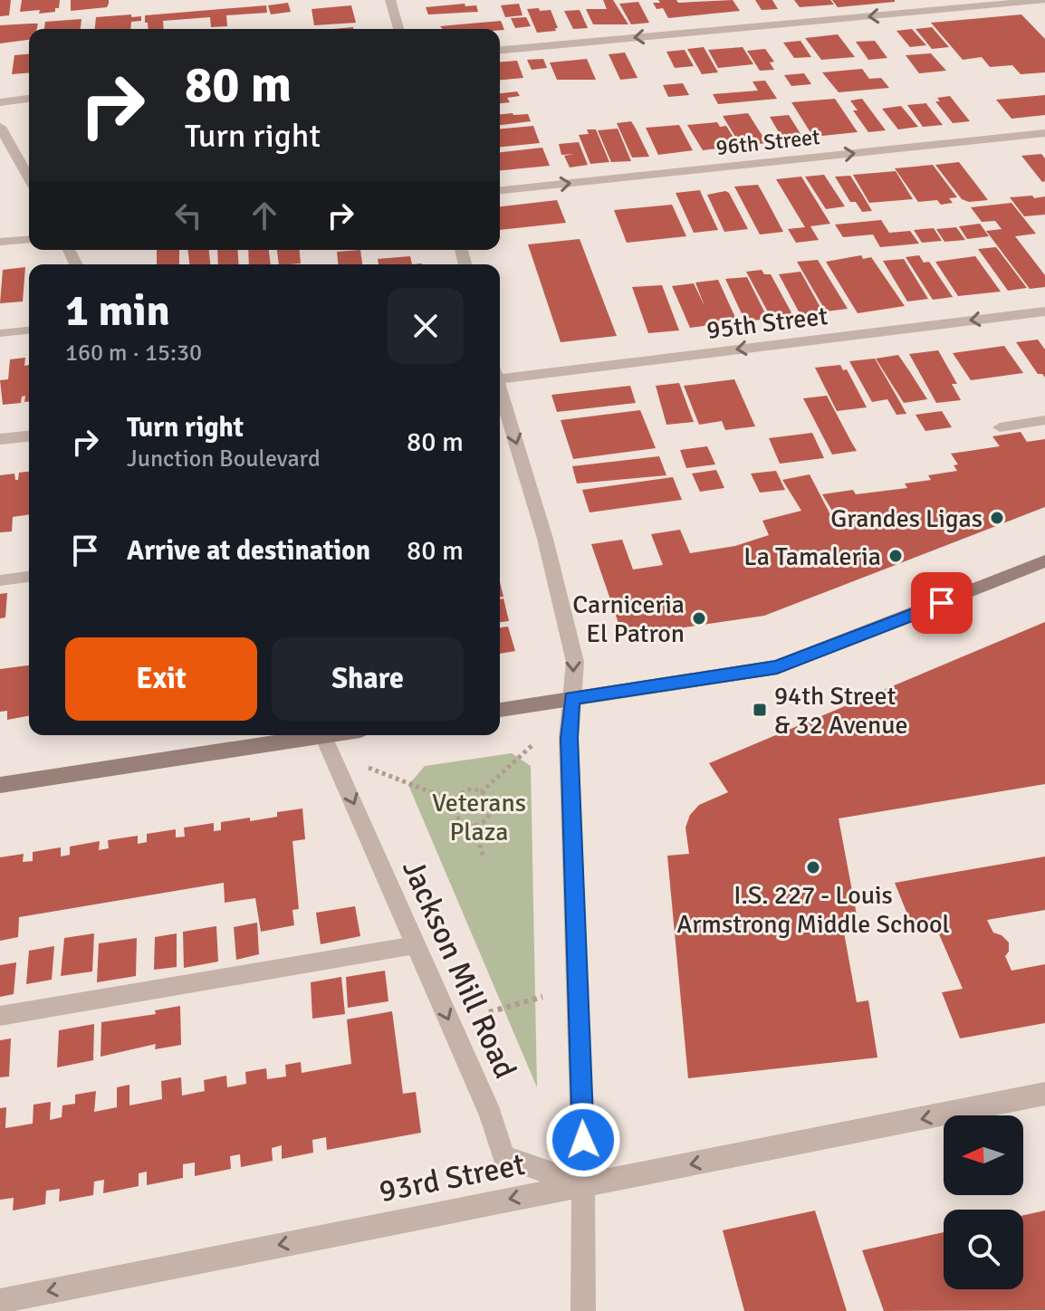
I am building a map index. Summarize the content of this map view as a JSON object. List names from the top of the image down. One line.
{"streets":{"street":["96th Street","95th Street","Jackson Mill Road","93rd Street"]},"crossings":[["Jackson Mill Road","93rd Street"]],"one_way":["95th Street","Jackson Mill Road","93rd Street"],"parks":["Veterans Plaza"],"places":{"other":["Grandes Ligas","La Tamaleria","Carniceria El Patron","I.S. 227 - Louis Armstrong Middle School"],"transit":["94th Street & 32 Avenue"]},"north":"left","page":{"turn":["80 m","Turn right"],"heading":["1 min","160 m · 15:30"],"list":[{"name":"Turn right","note":"Junction Boulevard","value":"80 m"},{"name":"Arrive at destination","value":"80 m"}],"buttons":["Exit","Share"]}}
